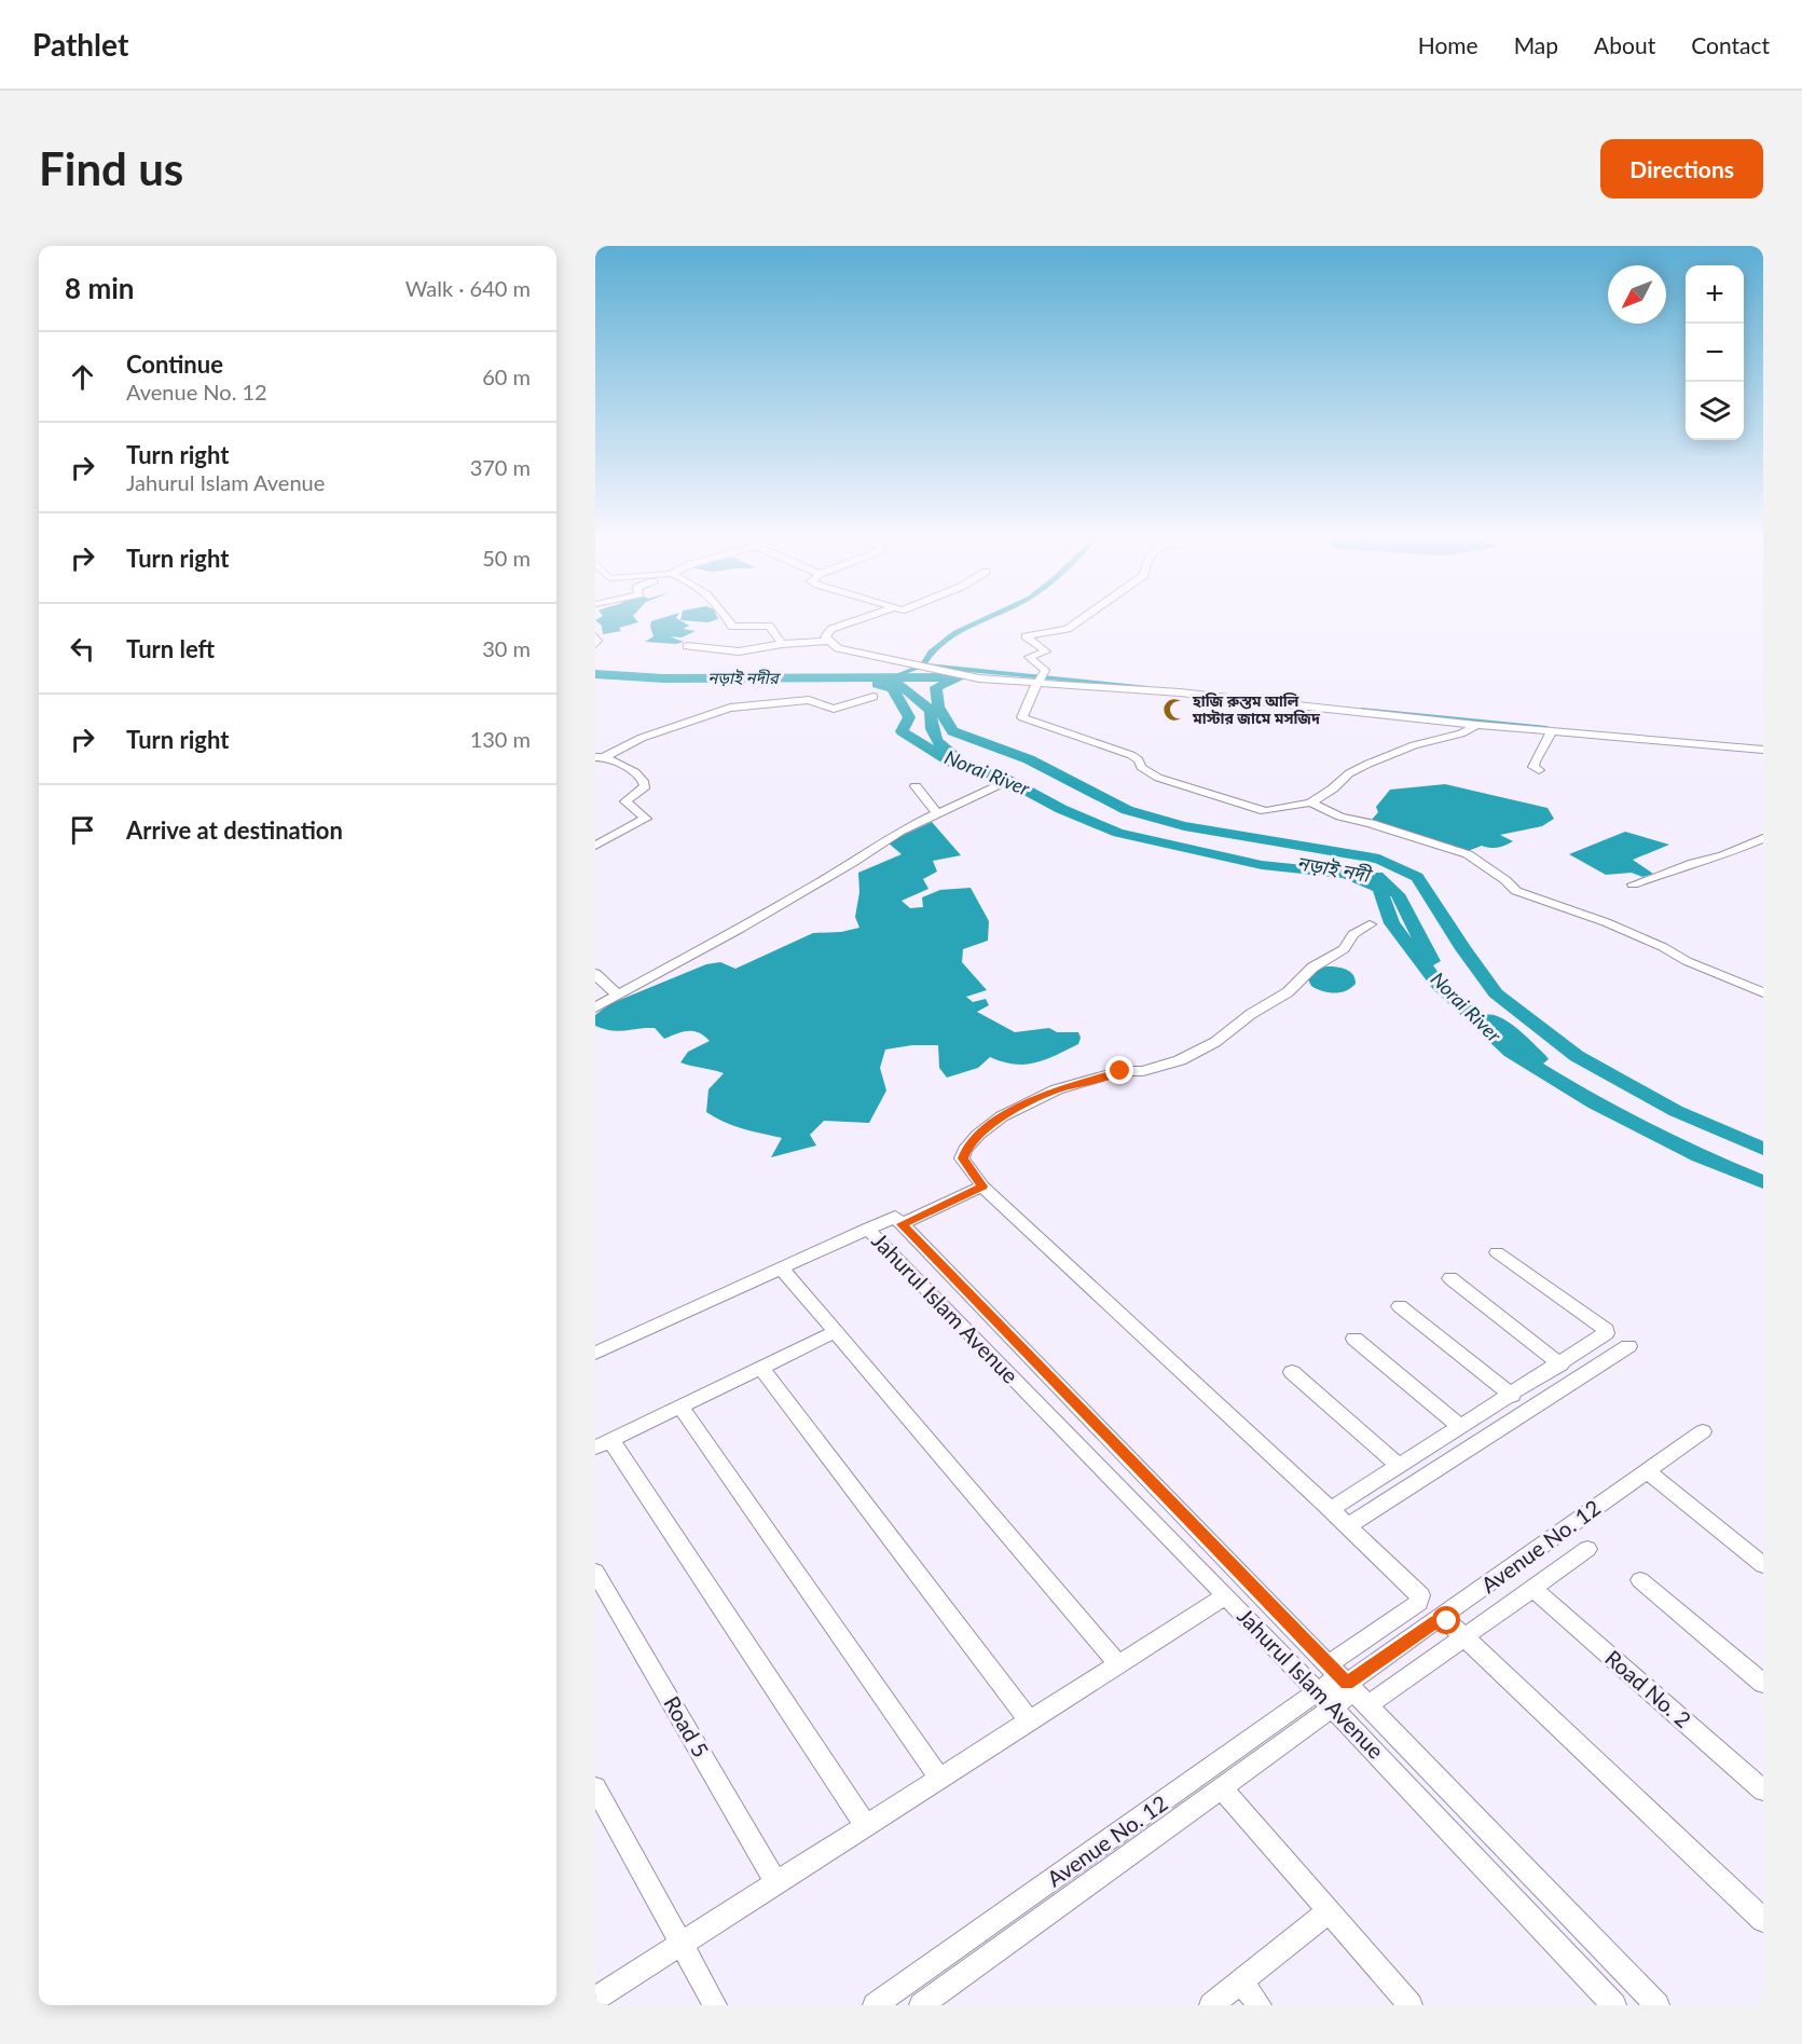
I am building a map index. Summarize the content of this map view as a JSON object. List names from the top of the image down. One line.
{"streets":{"street":["Jahurul Islam Avenue","Avenue No. 12","Road No. 2","Road 5"]},"crossings":[["Jahurul Islam Avenue","Avenue No. 12"],["Avenue No. 12","Road No. 2"]],"water":["নড়াই নদীর","Norai River","নড়াই নদী"],"places":{"mosque":["হাজি রুস্তম আলি মাস্টার জামে মসজিদ"]},"north":"bottom left","page":{"header":"Pathlet","nav":["Home","Map","About","Contact"],"buttons":"Directions","title":"Find us","heading":["8 min","Walk · 640 m"],"map_buttons":["+","−"],"list":[["Continue","Avenue No. 12","60 m"],["Turn right","Jahurul Islam Avenue","370 m"],["Turn right","50 m"],["Turn left","30 m"],["Turn right","130 m"],"Arrive at destination"]}}
